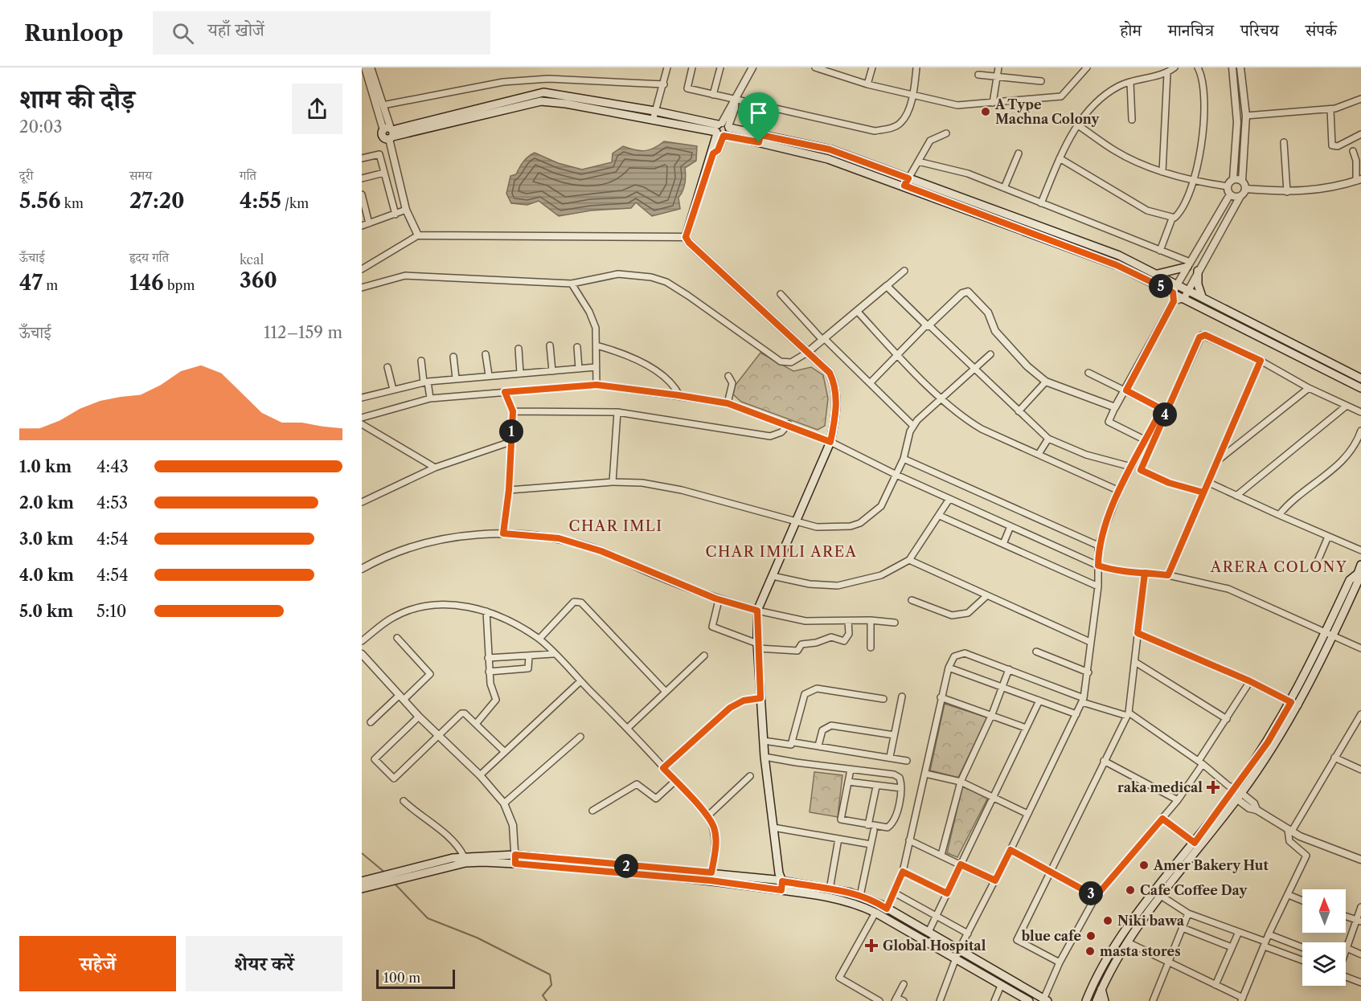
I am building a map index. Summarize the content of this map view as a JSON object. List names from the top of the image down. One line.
{"districts":["CHAR IMLI","CHAR IMILI AREA","ARERA COLONY"],"places":{"other":["A Type Machna Colony","Amer Bakery Hut","Cafe Coffee Day","Niki bawa","blue cafe","masta stores"],"health":["raka medical","Global Hospital"]},"scale_bar":"100 m","north":"top","page":{"header":"Runloop","search":"यहाँ खोजें","nav":["होम","मानचित्र","परिचय","संपर्क"],"heading":["शाम की दौड़","20:03"],"stats":[["दूरी","5.56 km"],["समय","27:20"],["गति","4:55 /km"],["ऊँचाई","47 m"],["हृदय गति","146 bpm"],["kcal","360"]],"pins":["5","4","1","2","3"],"chart":["ऊँचाई","112–159 m"],"list":[{"name":"1.0 km","note":"4:43"},{"name":"2.0 km","note":"4:53"},{"name":"3.0 km","note":"4:54"},{"name":"4.0 km","note":"4:54"},{"name":"5.0 km","note":"5:10"}],"buttons":["सहेजें","शेयर करें"],"scale":"100 m"}}
